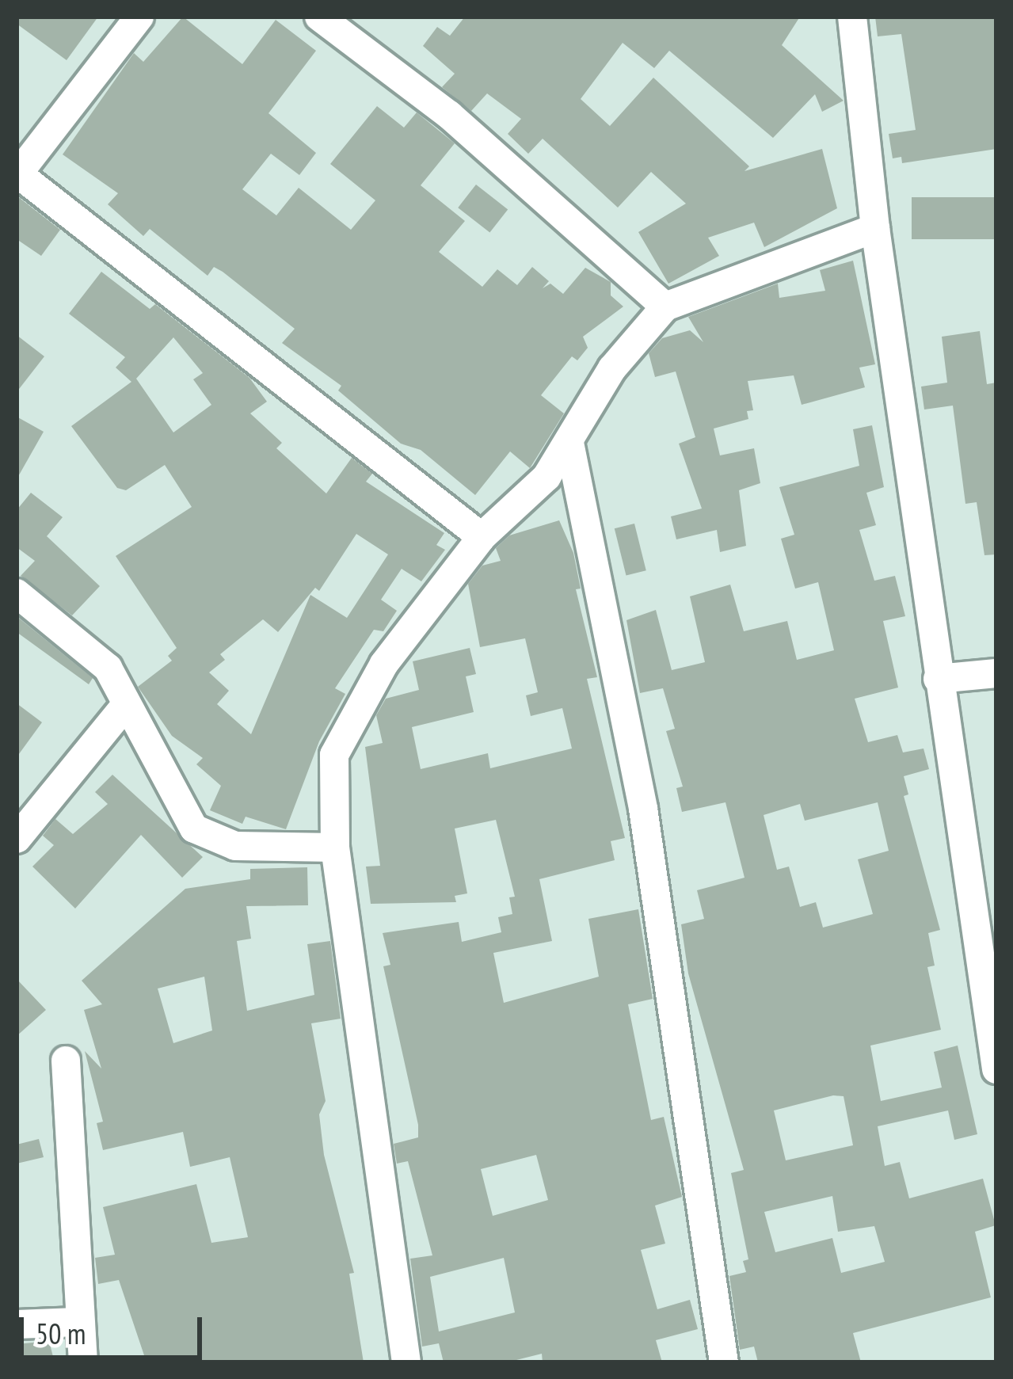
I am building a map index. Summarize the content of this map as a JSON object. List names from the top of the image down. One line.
{"scale_bar":"50 m"}
